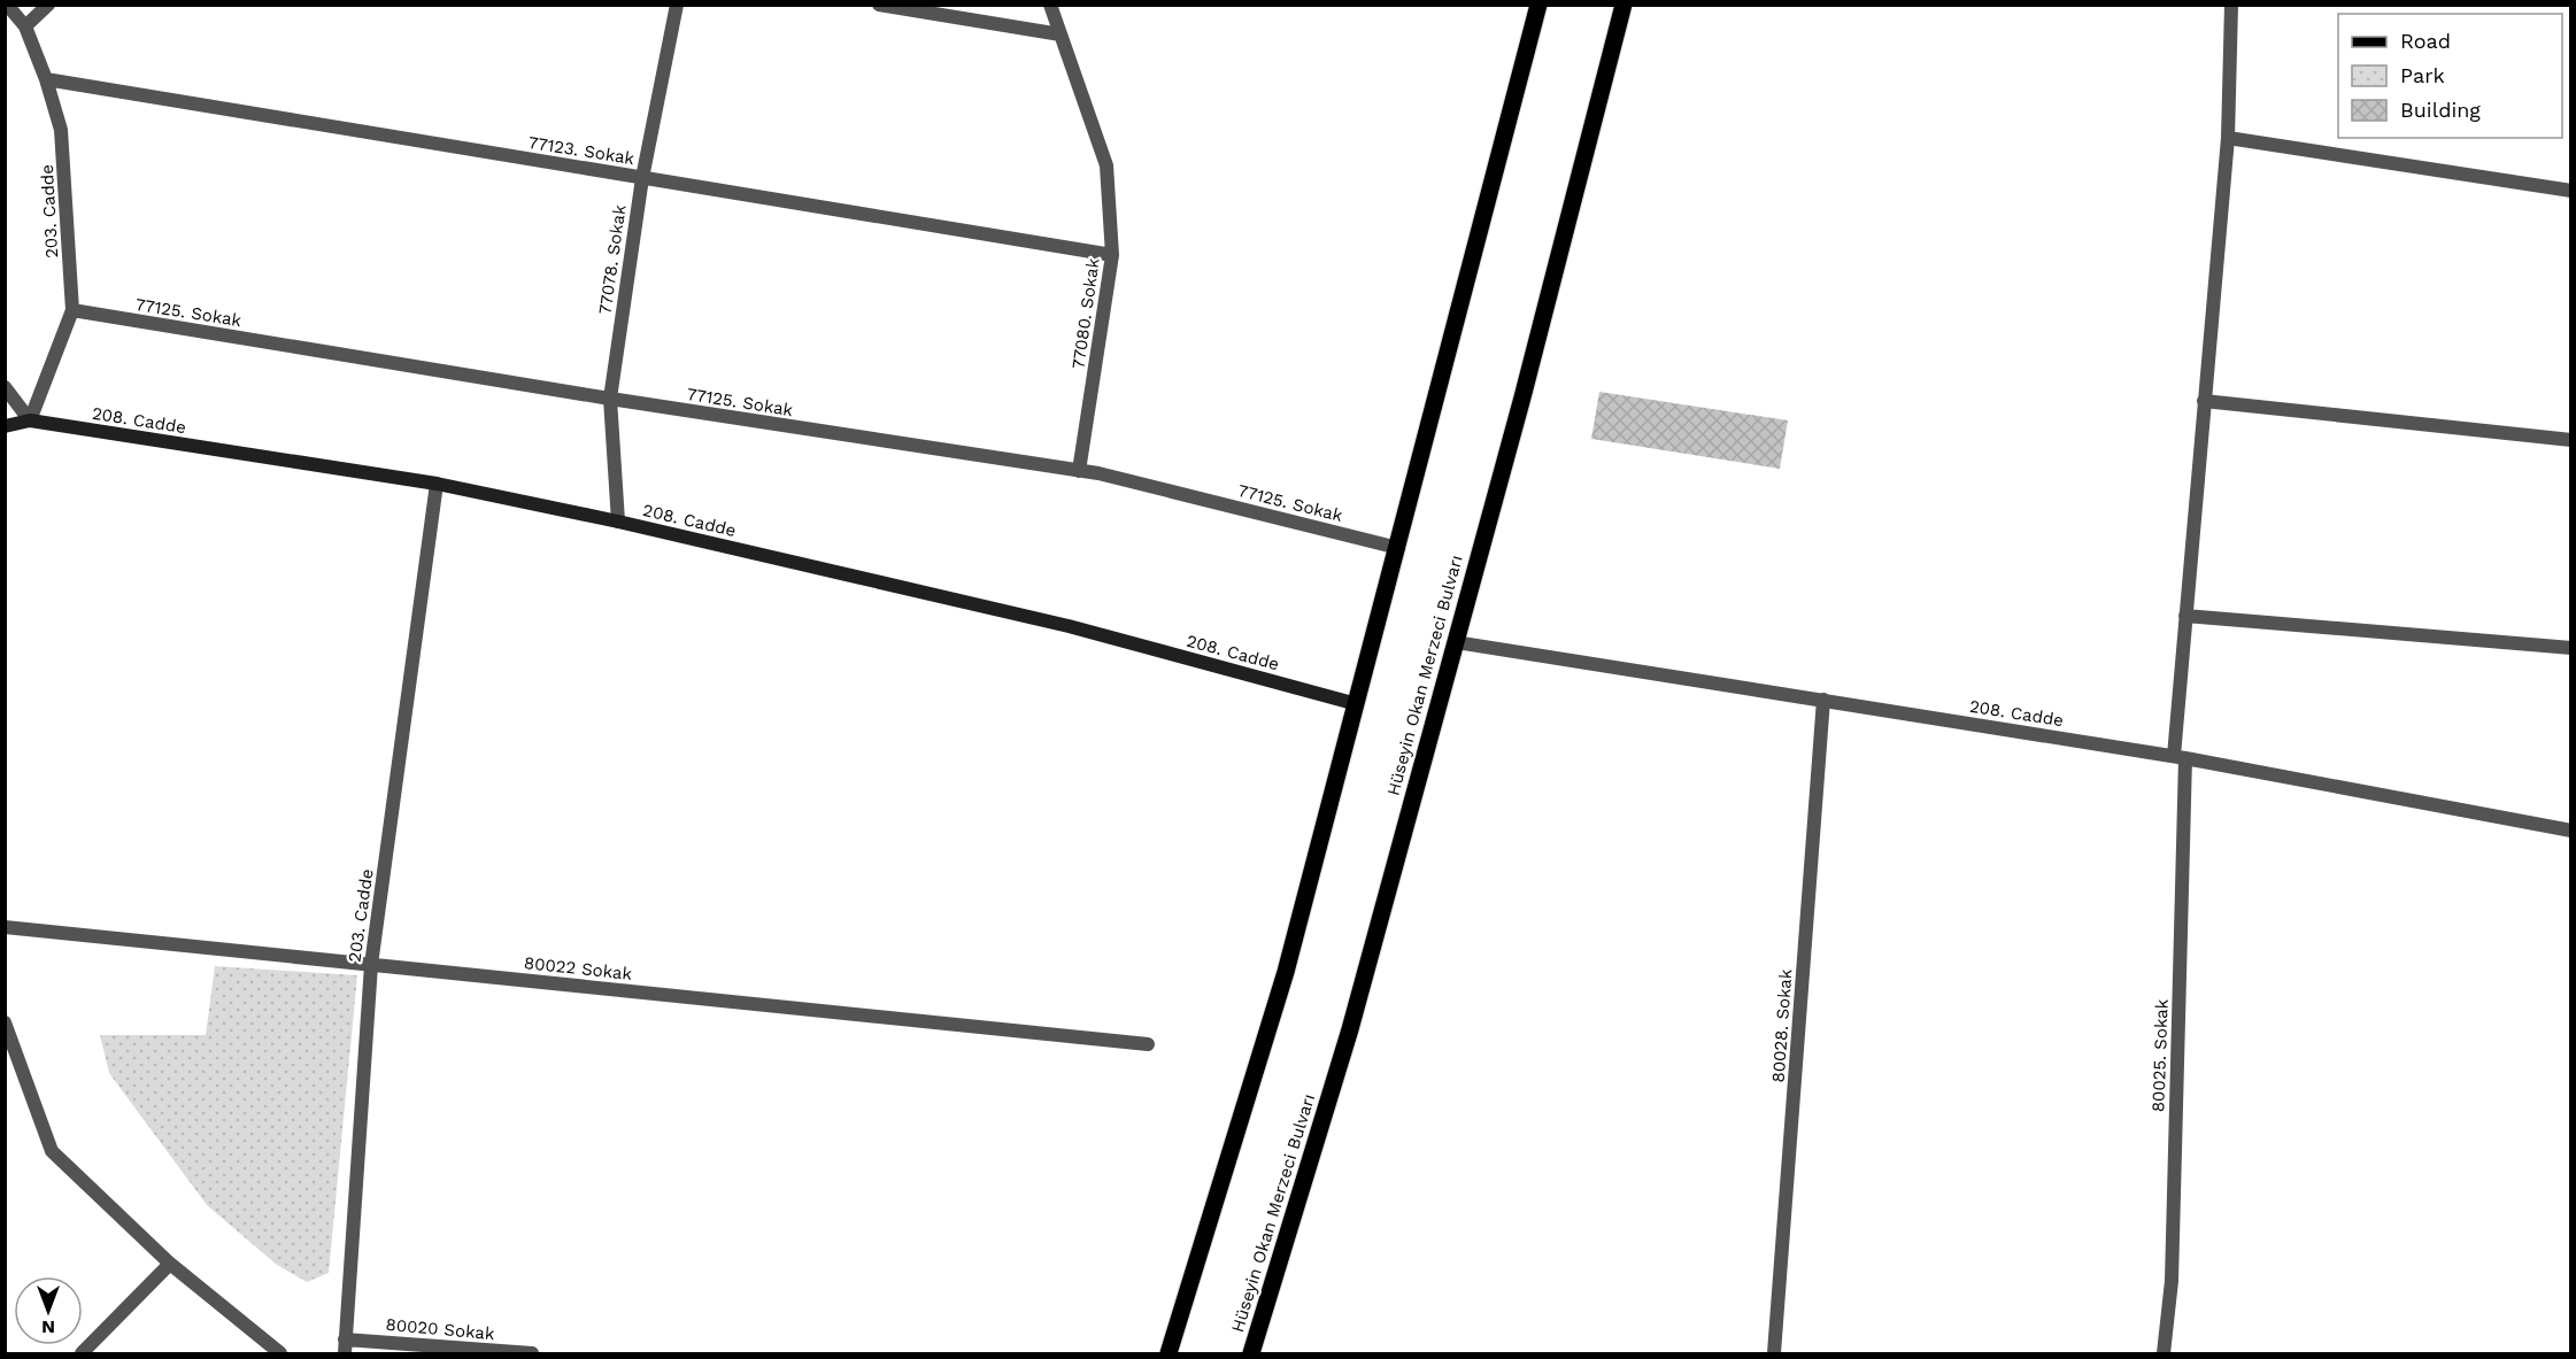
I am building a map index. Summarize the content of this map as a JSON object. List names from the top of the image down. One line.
{"streets":{"main road":["Hüseyin Okan Merzeci Bulvarı"],"street":["77123. Sokak","203. Cadde","77078. Sokak","77125. Sokak","77080. Sokak","208. Cadde","80022 Sokak","80028. Sokak","80025. Sokak","80020 Sokak"]},"crossings":[["77123. Sokak","203. Cadde"],["77123. Sokak","77078. Sokak"],["77123. Sokak","77080. Sokak"],["203. Cadde","77125. Sokak"],["203. Cadde","208. Cadde"],["203. Cadde","80022 Sokak"],["203. Cadde","80020 Sokak"],["77078. Sokak","77125. Sokak"],["77078. Sokak","208. Cadde"],["77125. Sokak","77080. Sokak"],["208. Cadde","Hüseyin Okan Merzeci Bulvarı"],["208. Cadde","80028. Sokak"],["208. Cadde","80025. Sokak"]],"legend":["Road","Park","Building"],"north":"bottom"}
